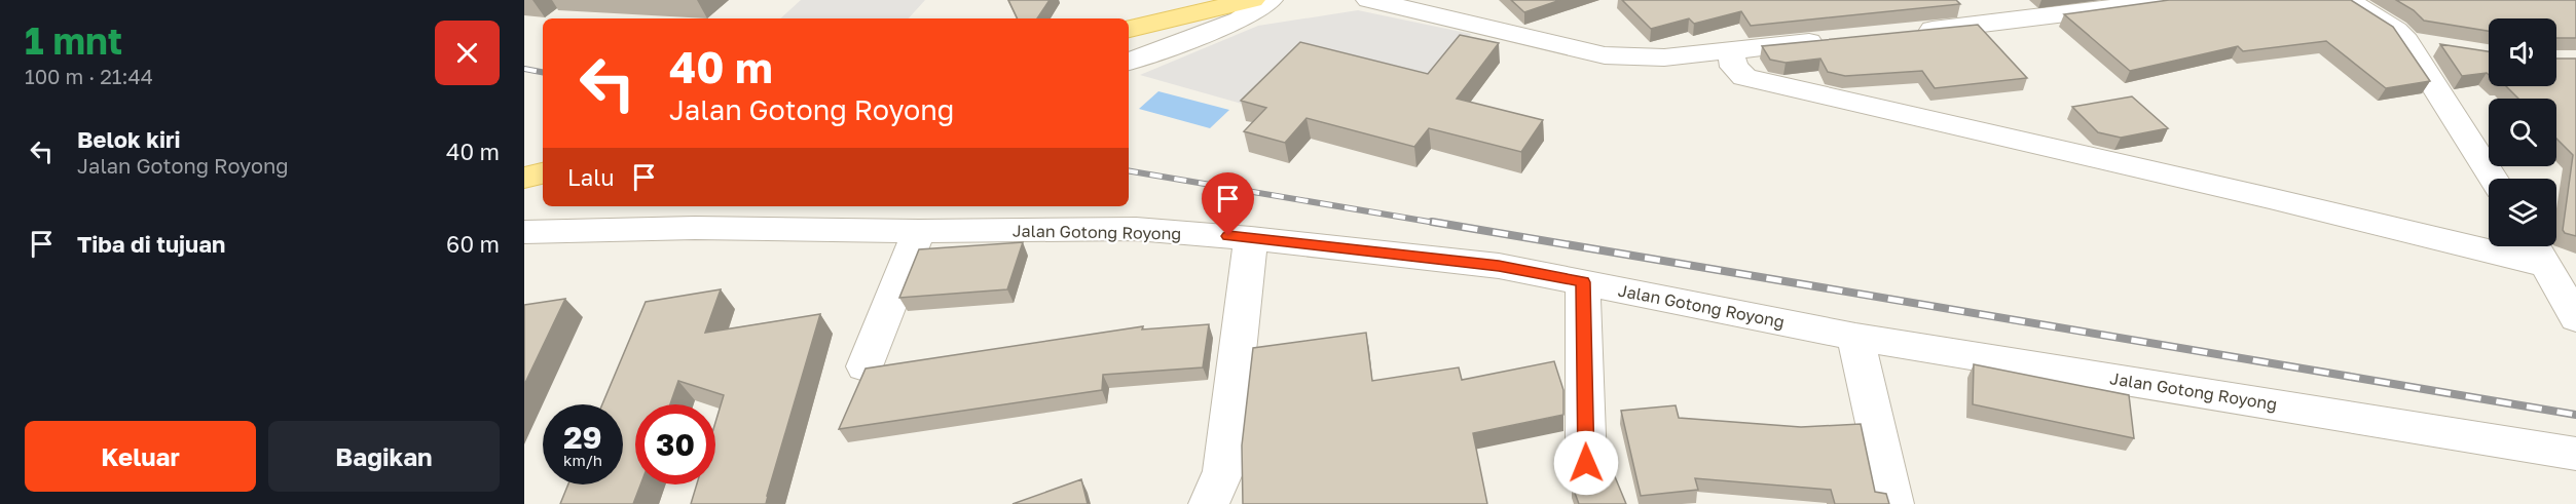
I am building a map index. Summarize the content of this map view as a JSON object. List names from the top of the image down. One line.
{"streets":{"street":["Jalan Gotong Royong"]},"page":{"heading":["1 mnt","100 m · 21:44"],"turn":["40 m","Jalan Gotong Royong"],"list":[{"name":"Belok kiri","note":"Jalan Gotong Royong","value":"40 m"},{"name":"Tiba di tujuan","value":"60 m"}],"then":"Lalu","speed":"29 km/h","limit":"30","buttons":["Keluar","Bagikan"]}}
